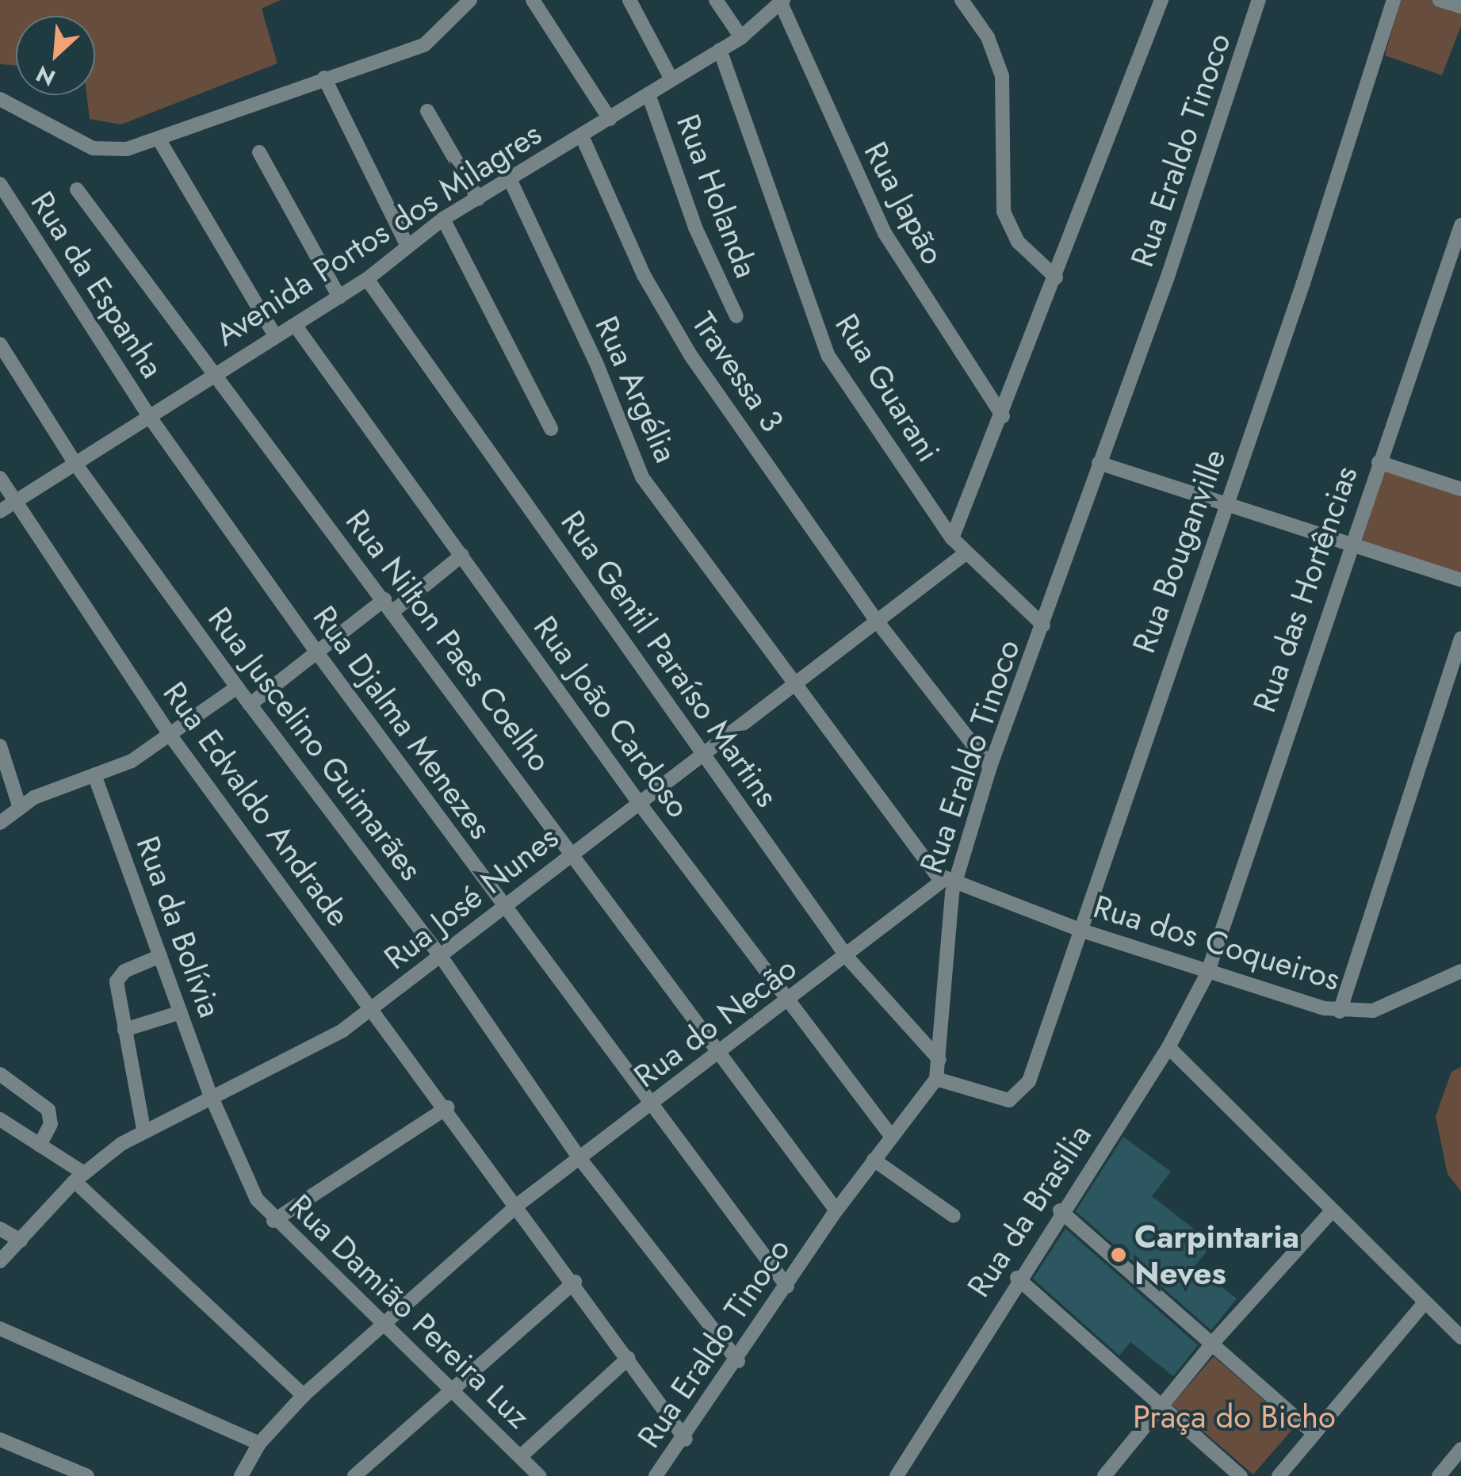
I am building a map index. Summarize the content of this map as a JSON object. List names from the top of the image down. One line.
{"streets":{"street":["Rua Eraldo Tinoco","Rua Holanda","Rua Japão","Avenida Portos dos Milagres","Rua da Espanha","Travessa 3","Rua Guarani","Rua Argélia","Rua Bouganville","Rua das Hortências","Rua Nilton Paes Coelho","Rua Gentil Paraíso Martins","Rua João Cardoso","Rua Djalma Menezes","Rua Juscelino Guimarães","Rua Edvaldo Andrade","Rua José Nunes","Rua da Bolívia","Rua dos Coqueiros","Rua do Necão","Rua da Brasilia","Rua Damião Pereira Luz"]},"crossings":[["Rua Eraldo Tinoco","Travessa 3"],["Rua Eraldo Tinoco","Rua Guarani"],["Rua Eraldo Tinoco","Rua Argélia"],["Rua Eraldo Tinoco","Rua Bouganville"],["Rua Eraldo Tinoco","Rua Nilton Paes Coelho"],["Rua Eraldo Tinoco","Rua Gentil Paraíso Martins"],["Rua Eraldo Tinoco","Rua João Cardoso"],["Rua Eraldo Tinoco","Rua Djalma Menezes"],["Rua Eraldo Tinoco","Rua Juscelino Guimarães"],["Rua Eraldo Tinoco","Rua Edvaldo Andrade"],["Rua Eraldo Tinoco","Rua dos Coqueiros"],["Rua Eraldo Tinoco","Rua do Necão"],["Rua Holanda","Avenida Portos dos Milagres"],["Rua Japão","Avenida Portos dos Milagres"],["Avenida Portos dos Milagres","Rua da Espanha"],["Avenida Portos dos Milagres","Travessa 3"],["Avenida Portos dos Milagres","Rua Guarani"],["Avenida Portos dos Milagres","Rua Argélia"],["Avenida Portos dos Milagres","Rua Nilton Paes Coelho"],["Avenida Portos dos Milagres","Rua Gentil Paraíso Martins"],["Avenida Portos dos Milagres","Rua João Cardoso"],["Avenida Portos dos Milagres","Rua Djalma Menezes"],["Avenida Portos dos Milagres","Rua Juscelino Guimarães"],["Avenida Portos dos Milagres","Rua Edvaldo Andrade"],["Rua da Espanha","Rua Djalma Menezes"],["Travessa 3","Rua José Nunes"],["Rua Guarani","Rua José Nunes"],["Rua Argélia","Rua José Nunes"],["Rua Argélia","Rua dos Coqueiros"],["Rua Argélia","Rua do Necão"],["Rua Bouganville","Rua dos Coqueiros"],["Rua das Hortências","Rua dos Coqueiros"],["Rua das Hortências","Rua da Brasilia"],["Rua Nilton Paes Coelho","Rua José Nunes"],["Rua Nilton Paes Coelho","Rua do Necão"],["Rua Gentil Paraíso Martins","Rua José Nunes"],["Rua Gentil Paraíso Martins","Rua do Necão"],["Rua João Cardoso","Rua José Nunes"],["Rua João Cardoso","Rua do Necão"],["Rua Djalma Menezes","Rua José Nunes"],["Rua Djalma Menezes","Rua do Necão"],["Rua Juscelino Guimarães","Rua José Nunes"],["Rua Juscelino Guimarães","Rua do Necão"],["Rua Edvaldo Andrade","Rua José Nunes"],["Rua Edvaldo Andrade","Rua do Necão"],["Rua José Nunes","Rua da Bolívia"],["Rua José Nunes","Rua Damião Pereira Luz"],["Rua da Bolívia","Rua Damião Pereira Luz"],["Rua dos Coqueiros","Rua do Necão"],["Rua dos Coqueiros","Rua da Brasilia"],["Rua do Necão","Rua Damião Pereira Luz"]],"parks":["Praça do Bicho"],"places":["Carpintaria Neves"],"north":"bottom left"}
